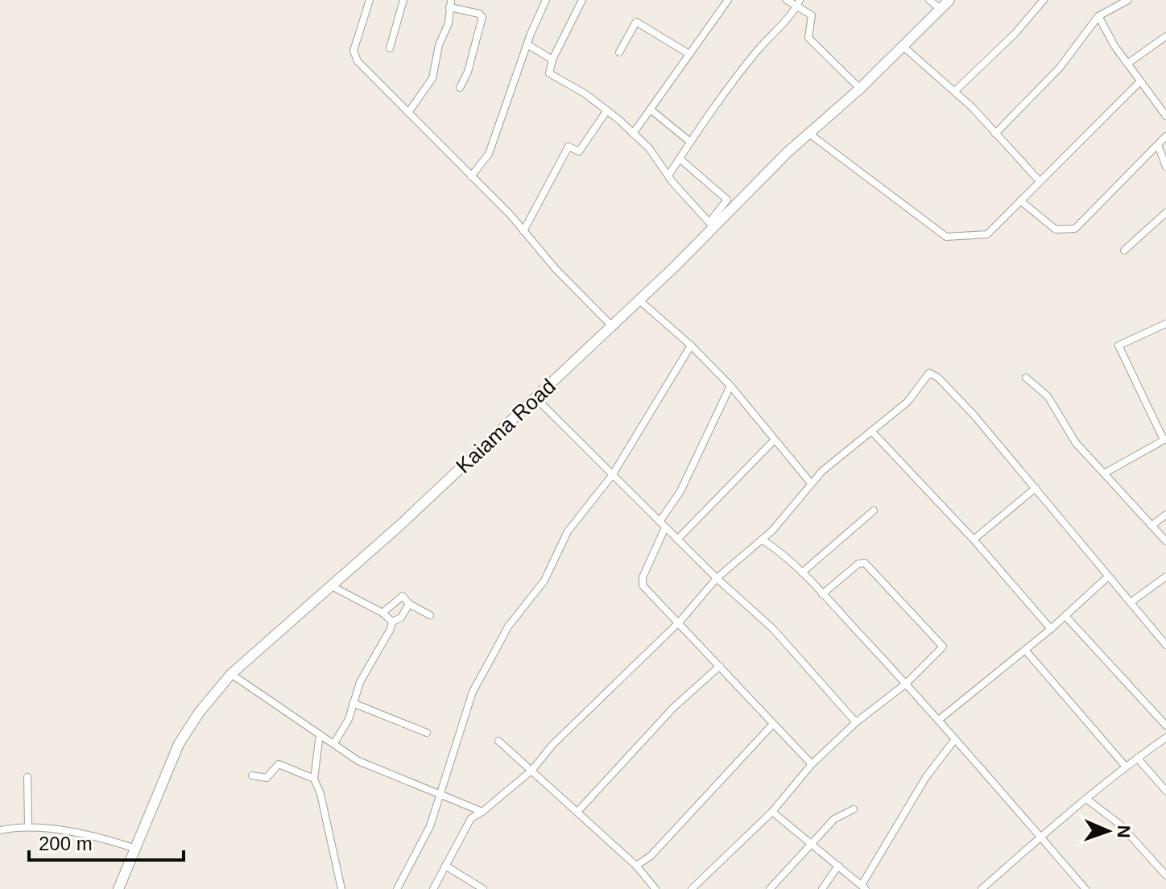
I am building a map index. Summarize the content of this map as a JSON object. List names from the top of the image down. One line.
{"streets":{"highway":["Kaiama Road"]},"scale_bar":"200 m","north":"right"}
